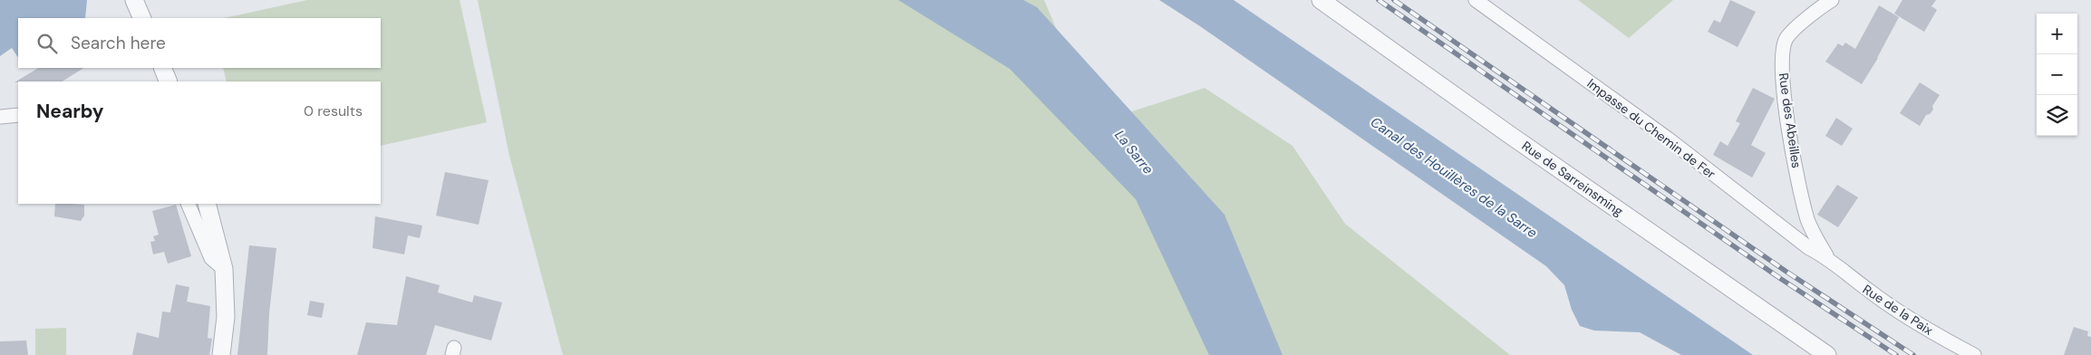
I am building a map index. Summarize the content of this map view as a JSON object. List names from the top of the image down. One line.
{"streets":{"street":["Rue des Abeilles","Impasse du Chemin de Fer","Rue de Sarreinsming","Rue de la Paix"]},"crossings":[["Rue des Abeilles","Impasse du Chemin de Fer"],["Rue des Abeilles","Rue de la Paix"],["Impasse du Chemin de Fer","Rue de la Paix"]],"water":["La Sarre","Canal des Houillères de la Sarre"],"page":{"map_buttons":["+","−"],"search":"Search here","heading":["Nearby","0 results"]}}
